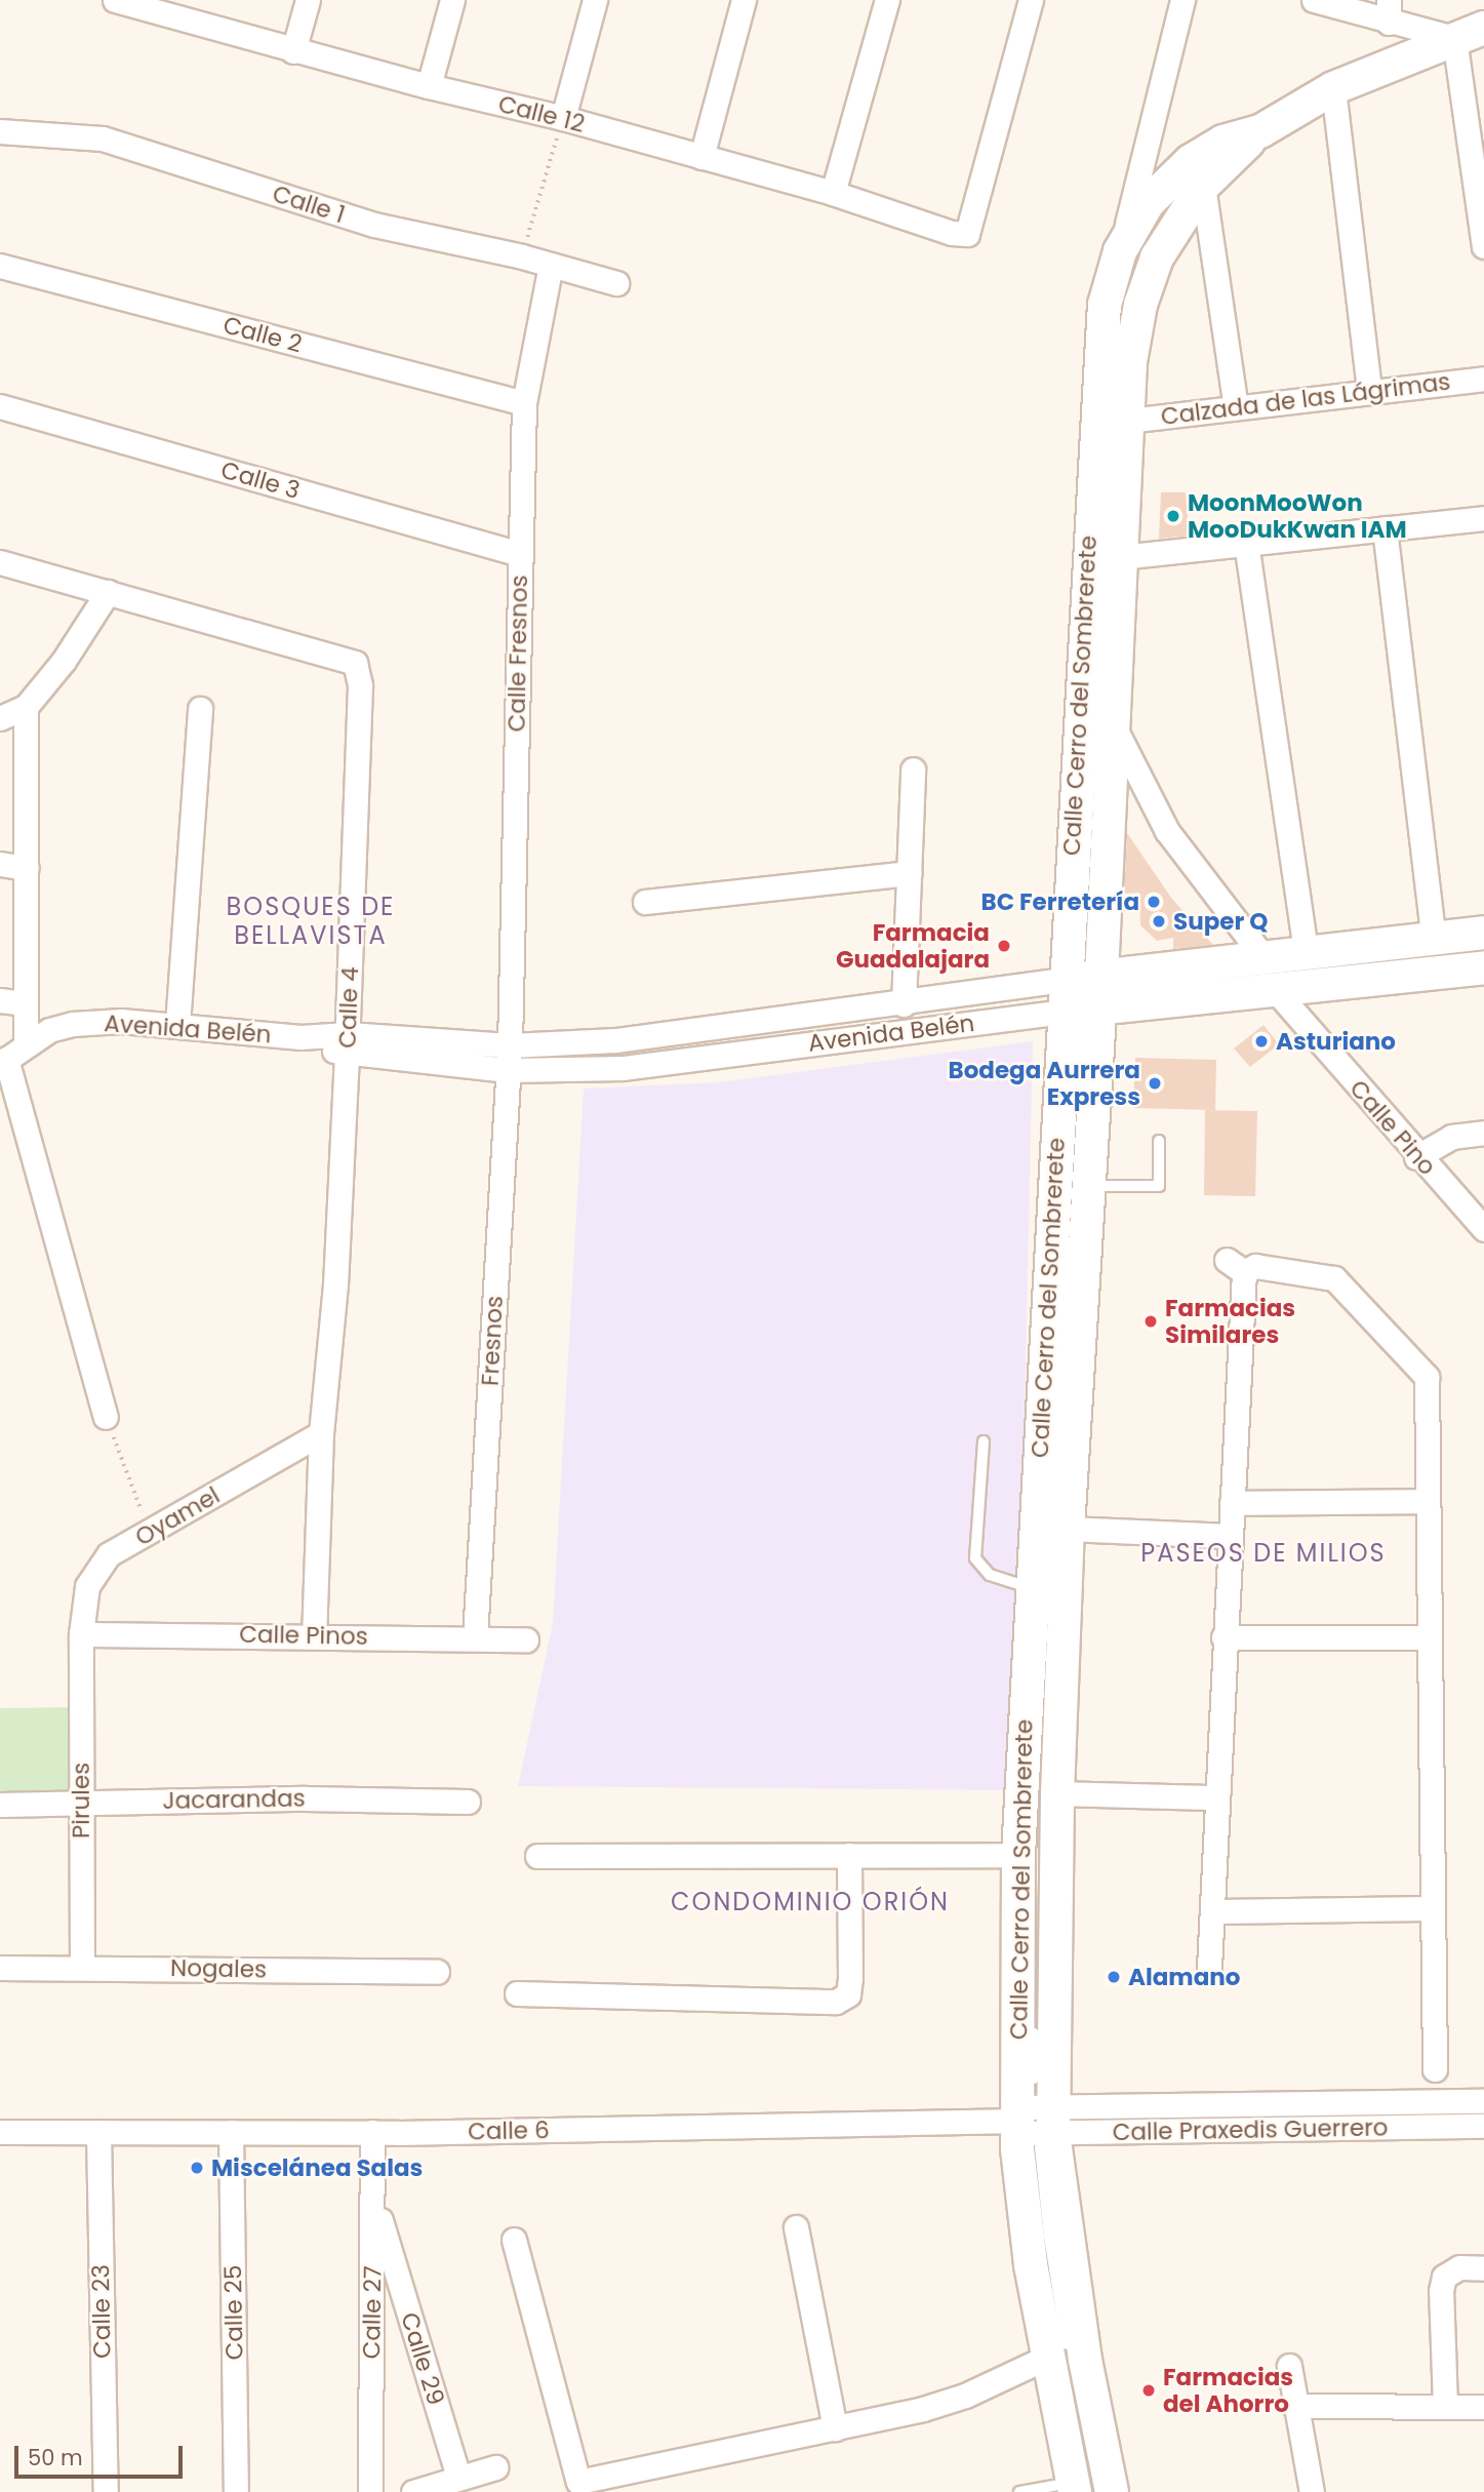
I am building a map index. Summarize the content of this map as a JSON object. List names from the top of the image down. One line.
{"streets":{"main road":["Calle Cerro del Sombrerete","Avenida Belén"],"street":["Calle 12","Calle 1","Calle 2","Calzada de las Lágrimas","Calle 3","Calle Fresnos","Calle 4","Calle Pino","Fresnos","Oyamel","Calle Pinos","Jacarandas","Pirules","Nogales","Calle Praxedis Guerrero","Calle 6","Calle 23","Calle 25","Calle 27","Calle 29"]},"crossings":[["Calle 1","Calle Fresnos"],["Calle 2","Calle Fresnos"],["Calzada de las Lágrimas","Calle Cerro del Sombrerete"],["Calle 3","Calle Fresnos"],["Calle Fresnos","Avenida Belén"],["Calle Fresnos","Fresnos"],["Calle Cerro del Sombrerete","Avenida Belén"],["Calle Cerro del Sombrerete","Calle Praxedis Guerrero"],["Calle Cerro del Sombrerete","Calle 6"],["Calle 4","Avenida Belén"],["Calle 4","Oyamel"],["Calle 4","Calle Pinos"],["Avenida Belén","Calle Pino"],["Avenida Belén","Fresnos"],["Fresnos","Calle Pinos"],["Oyamel","Calle Pinos"],["Oyamel","Pirules"],["Calle Pinos","Pirules"],["Jacarandas","Pirules"],["Pirules","Nogales"],["Calle Praxedis Guerrero","Calle 6"],["Calle 6","Calle 23"],["Calle 6","Calle 25"],["Calle 6","Calle 27"],["Calle 27","Calle 29"]],"districts":["BOSQUES DE BELLAVISTA","PASEOS DE MILIOS","CONDOMINIO ORIÓN"],"places":["MoonMooWon MooDukKwan IAM","BC Ferretería","Super Q","Farmacia Guadalajara","Asturiano","Bodega Aurrera Express","Farmacias Similares","Alamano","Miscelánea Salas","Farmacias del Ahorro"],"scale_bar":"50 m"}
